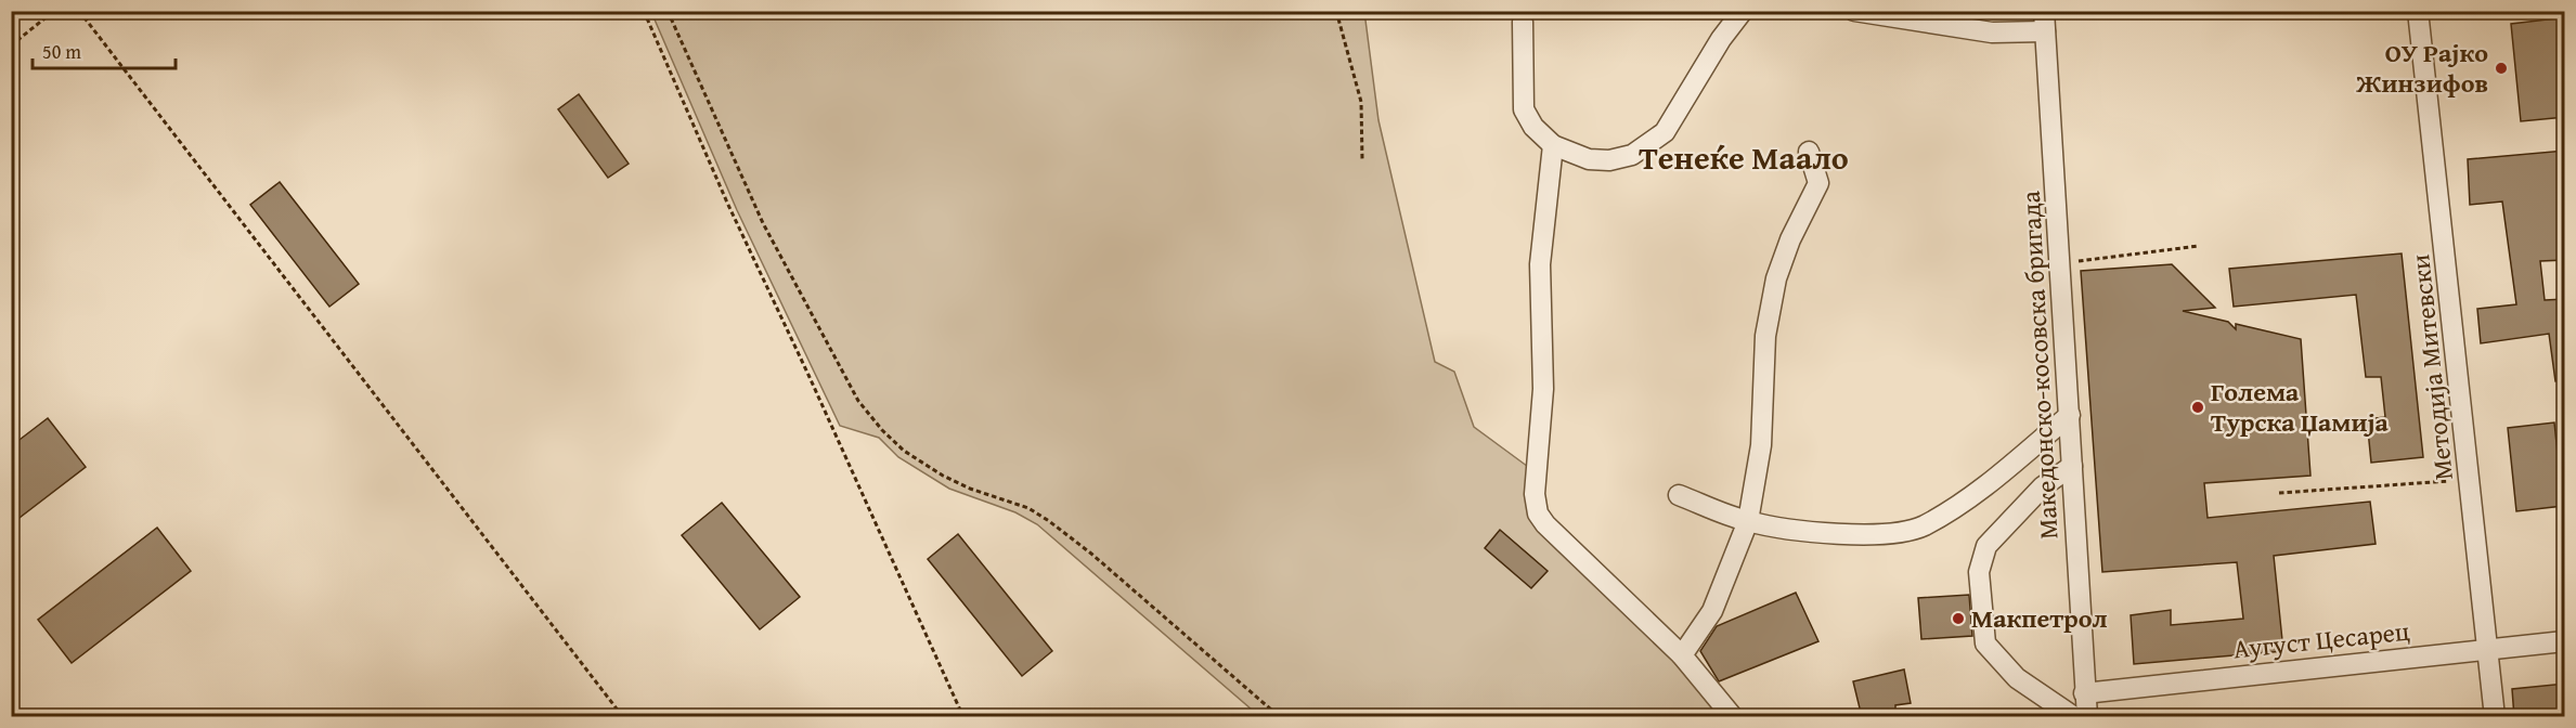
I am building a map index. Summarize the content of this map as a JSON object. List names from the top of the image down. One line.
{"streets":{"street":["Македонско-косовска бригада","Методија Митевски","Аугуст Цесарец"]},"crossings":[["Македонско-косовска бригада","Аугуст Цесарец"],["Методија Митевски","Аугуст Цесарец"]],"districts":["Тенеќе Маало"],"places":["ОУ Рајко Жинзифов","Голема Турска Џамија","Макпетрол"],"scale_bar":"50 m"}
